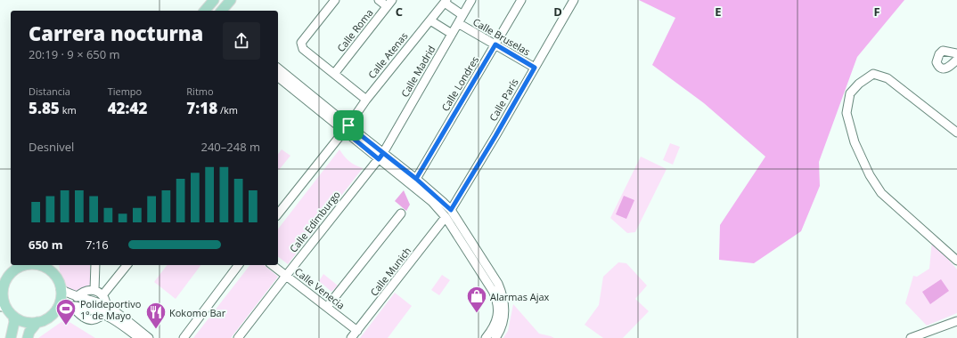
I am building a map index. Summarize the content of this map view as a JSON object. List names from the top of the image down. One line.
{"streets":{"street":["Calle Roma","Calle Bruselas","Calle Atenas","Calle Madrid","Calle Londres","Calle París","Calle Edimburgo","Calle Munich","Calle Venecia"]},"crossings":[["Calle Bruselas","Calle Madrid"],["Calle Bruselas","Calle Londres"],["Calle Bruselas","Calle París"],["Calle Madrid","Calle Edimburgo"],["Calle Edimburgo","Calle Venecia"],["Calle Munich","Calle Venecia"]],"places":{"shop":["Alarmas Ajax"],"sports":["Polideportivo 1º de Mayo"],"restaurant":["Kokomo Bar"]},"page":{"heading":["Carrera nocturna","20:19 · 9 × 650 m"],"stats":[["Distancia","5.85 km"],["Tiempo","42:42"],["Ritmo","7:18 /km"]],"chart":["Desnivel","240–248 m"],"list":[{"name":"650 m","note":"7:16"}]},"grid":{"columns":["C","D","E","F"]}}
